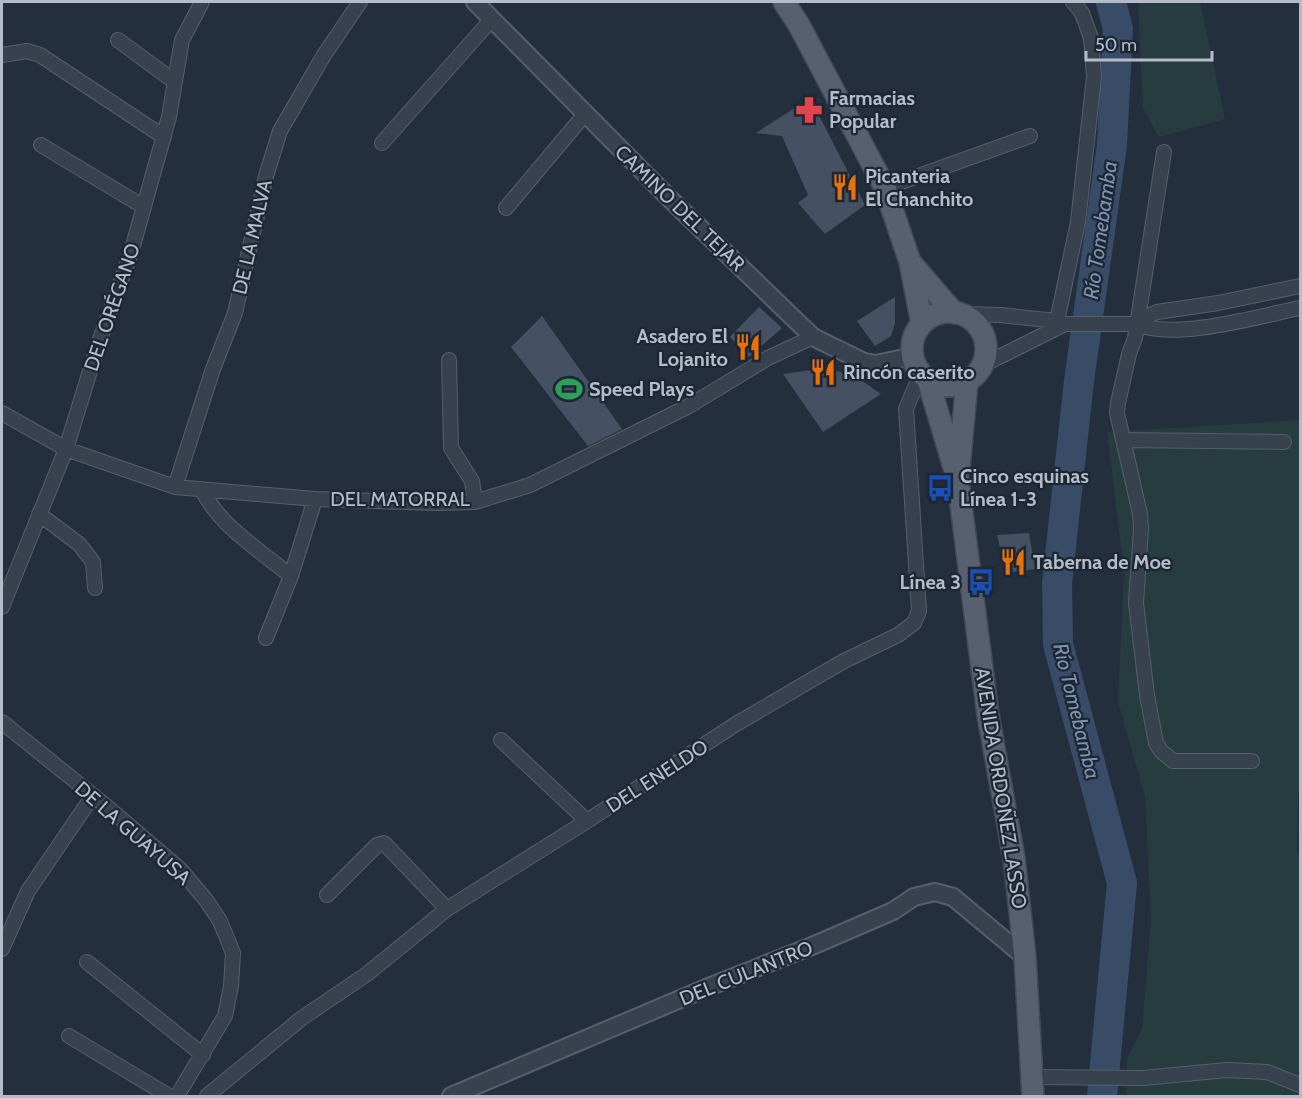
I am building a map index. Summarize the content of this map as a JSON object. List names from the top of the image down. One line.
{"streets":{"main road":["AVENIDA ORDOÑEZ LASSO"],"street":["CAMINO DEL TEJAR","DE LA MALVA","DEL ORÉGANO","DEL MATORRAL","DEL ENELDO","DE LA GUAYUSA","DEL CULANTRO"]},"crossings":[["CAMINO DEL TEJAR","DEL MATORRAL"],["CAMINO DEL TEJAR","DEL ENELDO"],["CAMINO DEL TEJAR","AVENIDA ORDOÑEZ LASSO"],["DE LA MALVA","DEL MATORRAL"],["DEL ORÉGANO","DEL MATORRAL"],["DEL ENELDO","AVENIDA ORDOÑEZ LASSO"],["AVENIDA ORDOÑEZ LASSO","DEL CULANTRO"]],"water":["Río Tomebamba"],"places":{"pharmacy":["Farmacias Popular"],"restaurant":["Picanteria El Chanchito","Asadero El Lojanito","Rincón caserito","Taberna de Moe"],"sports":["Speed Plays"],"bus stop":["Cinco esquinas Línea 1-3","Línea 3"]},"scale_bar":"50 m"}
